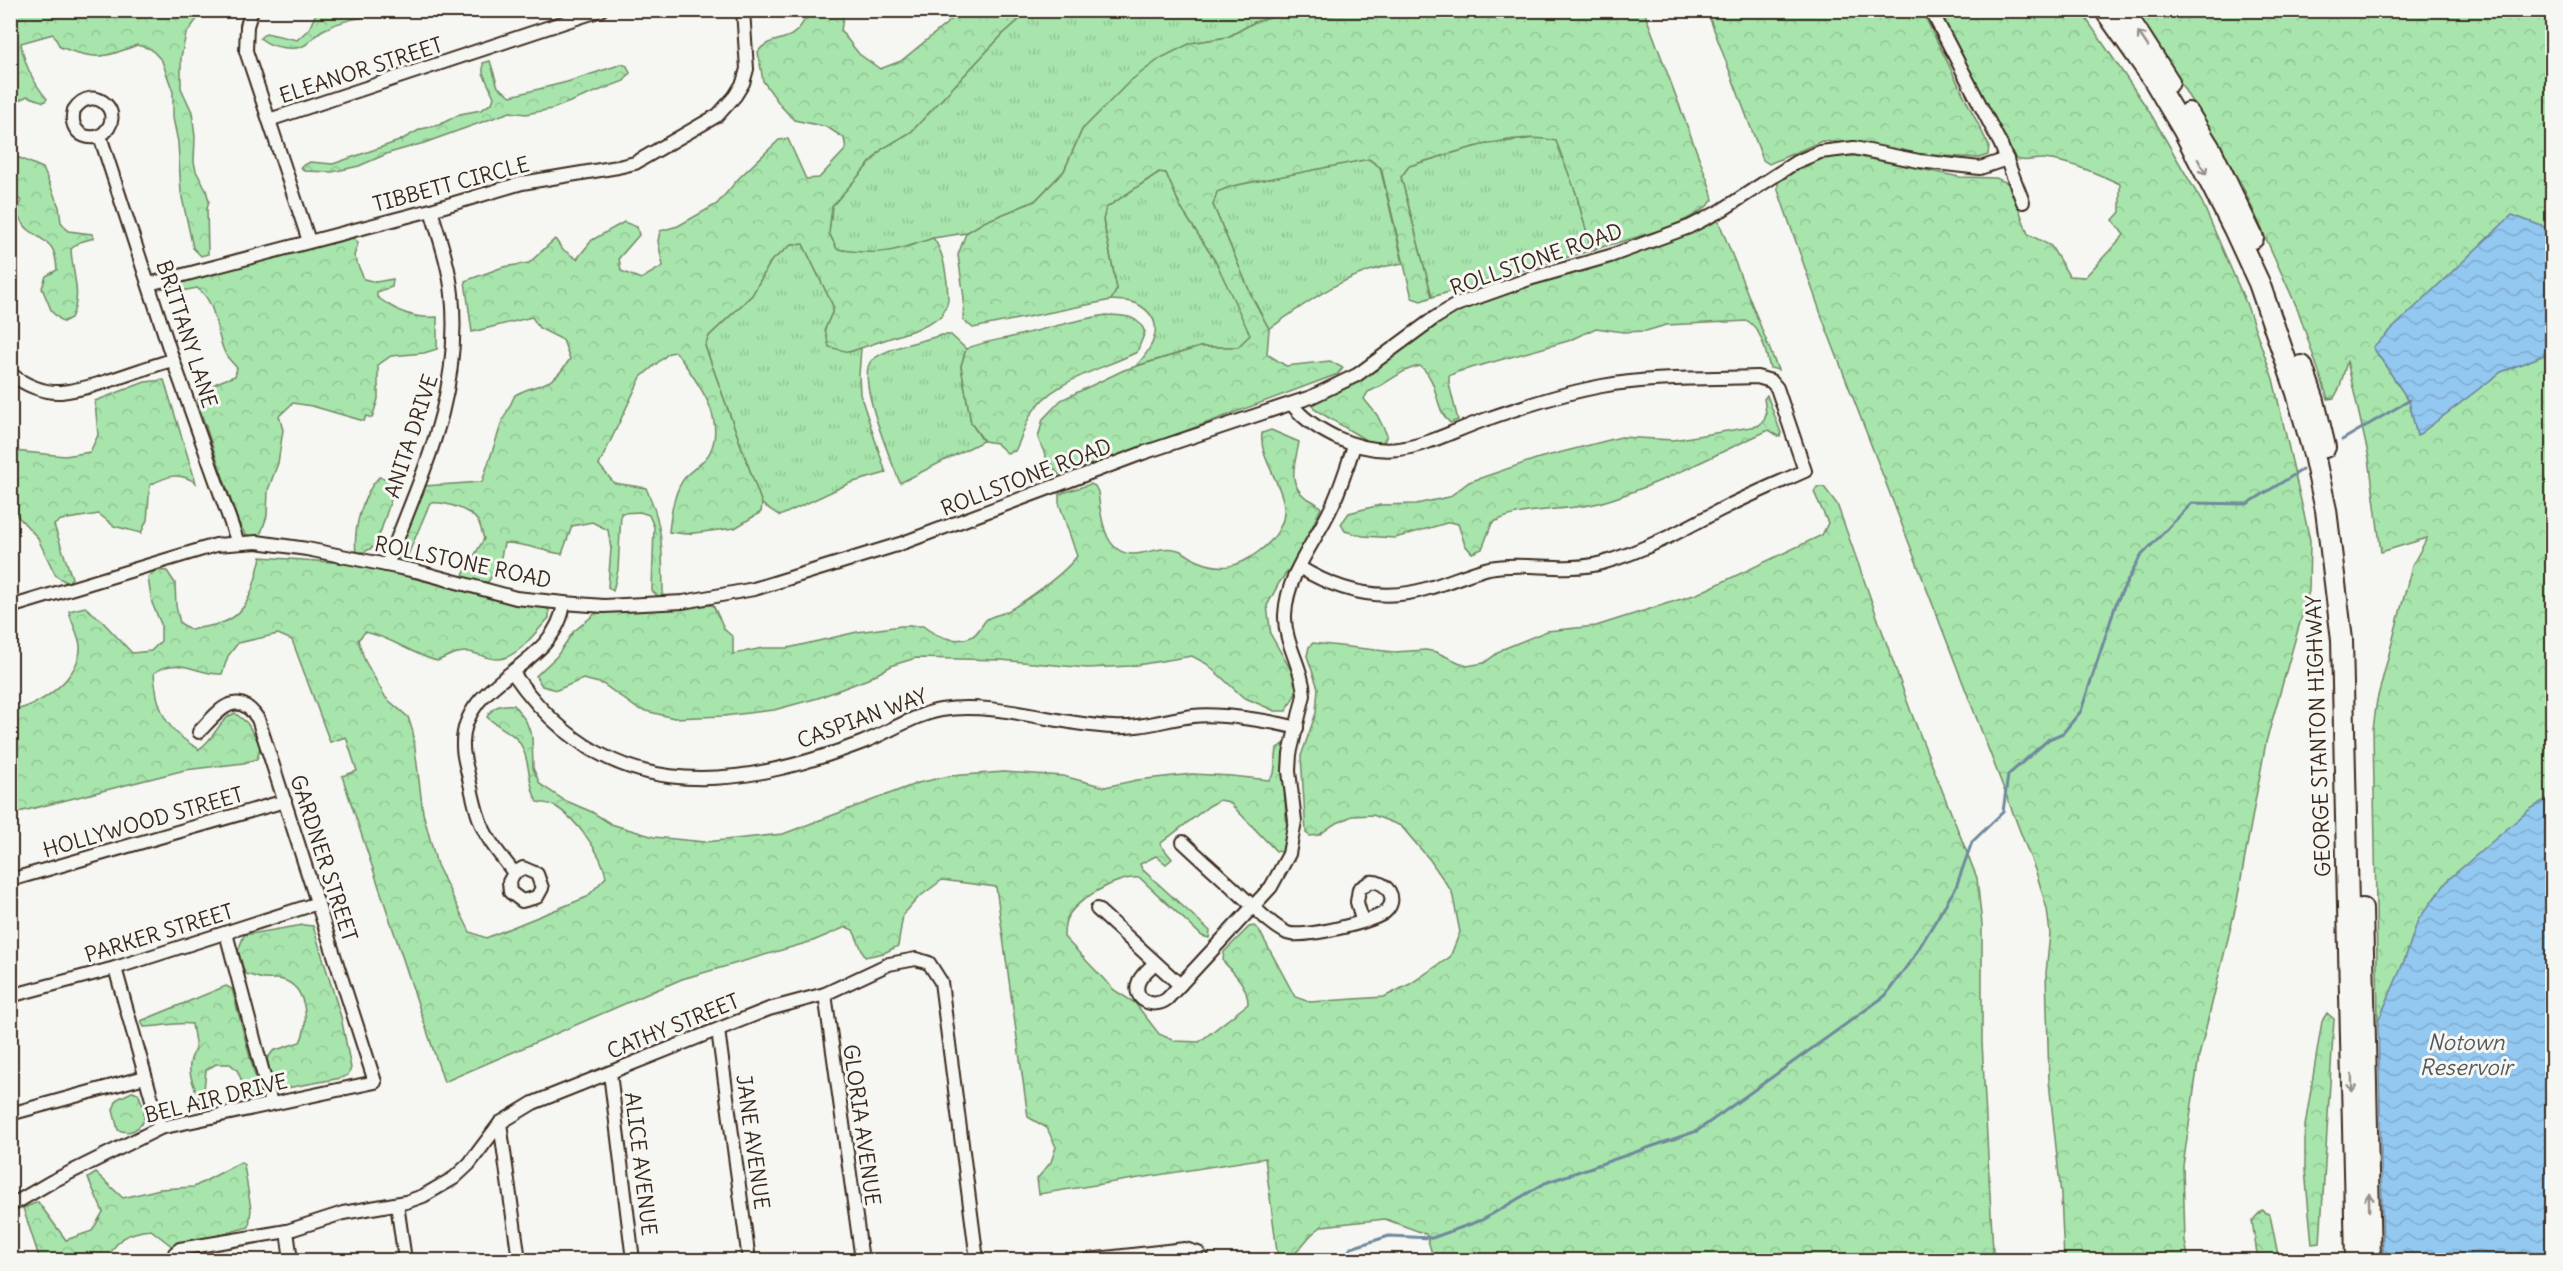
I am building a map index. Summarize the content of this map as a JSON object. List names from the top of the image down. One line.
{"streets":{"highway":["GEORGE STANTON HIGHWAY"],"street":["ELEANOR STREET","TIBBETT CIRCLE","ROLLSTONE ROAD","BRITTANY LANE","ANITA DRIVE","CASPIAN WAY","HOLLYWOOD STREET","GARDNER STREET","PARKER STREET","CATHY STREET","BEL AIR DRIVE","GLORIA AVENUE","JANE AVENUE","ALICE AVENUE"]},"crossings":[["TIBBETT CIRCLE","BRITTANY LANE"],["TIBBETT CIRCLE","ANITA DRIVE"],["ROLLSTONE ROAD","BRITTANY LANE"],["ROLLSTONE ROAD","ANITA DRIVE"],["HOLLYWOOD STREET","GARDNER STREET"],["GARDNER STREET","PARKER STREET"],["GARDNER STREET","BEL AIR DRIVE"],["CATHY STREET","GLORIA AVENUE"],["CATHY STREET","JANE AVENUE"],["CATHY STREET","ALICE AVENUE"]],"water":["Notown Reservoir"]}
